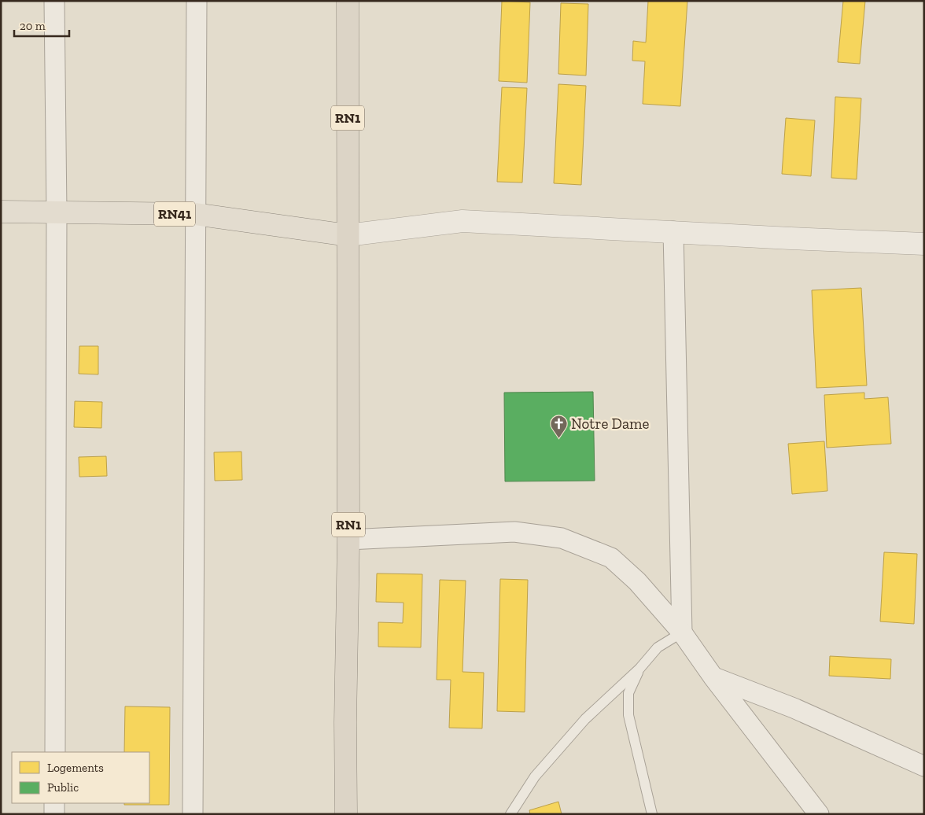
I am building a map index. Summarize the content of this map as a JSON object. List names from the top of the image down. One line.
{"streets":{"highway":["RN1"],"main road":["RN41"]},"crossings":[["RN1","RN41"]],"places":{"church":["Notre Dame"]},"legend":["Logements","Public"],"scale_bar":"20 m"}
